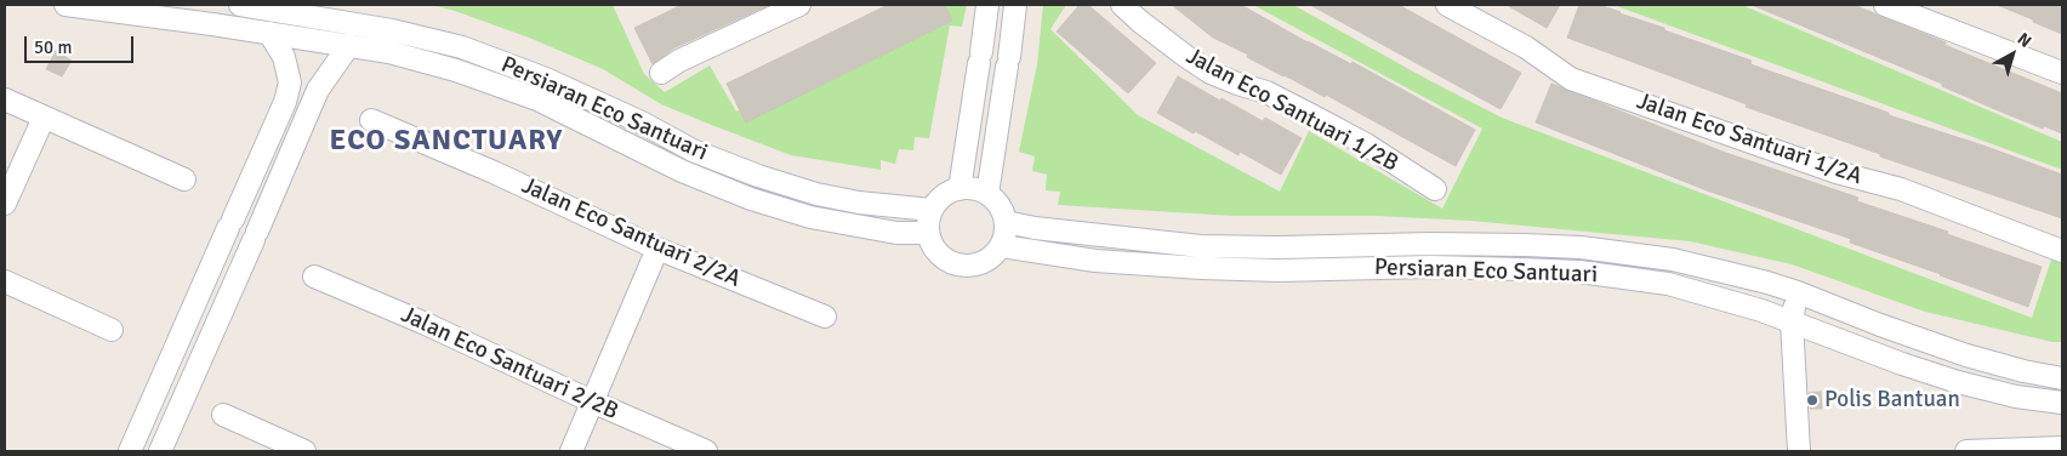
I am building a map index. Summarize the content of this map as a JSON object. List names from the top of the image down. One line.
{"streets":{"street":["Persiaran Eco Santuari","Jalan Eco Santuari 1/2B","Jalan Eco Santuari 1/2A","Jalan Eco Santuari 2/2A","Jalan Eco Santuari 2/2B"]},"districts":["ECO SANCTUARY"],"places":["Polis Bantuan"],"scale_bar":"50 m","north":"top right"}
